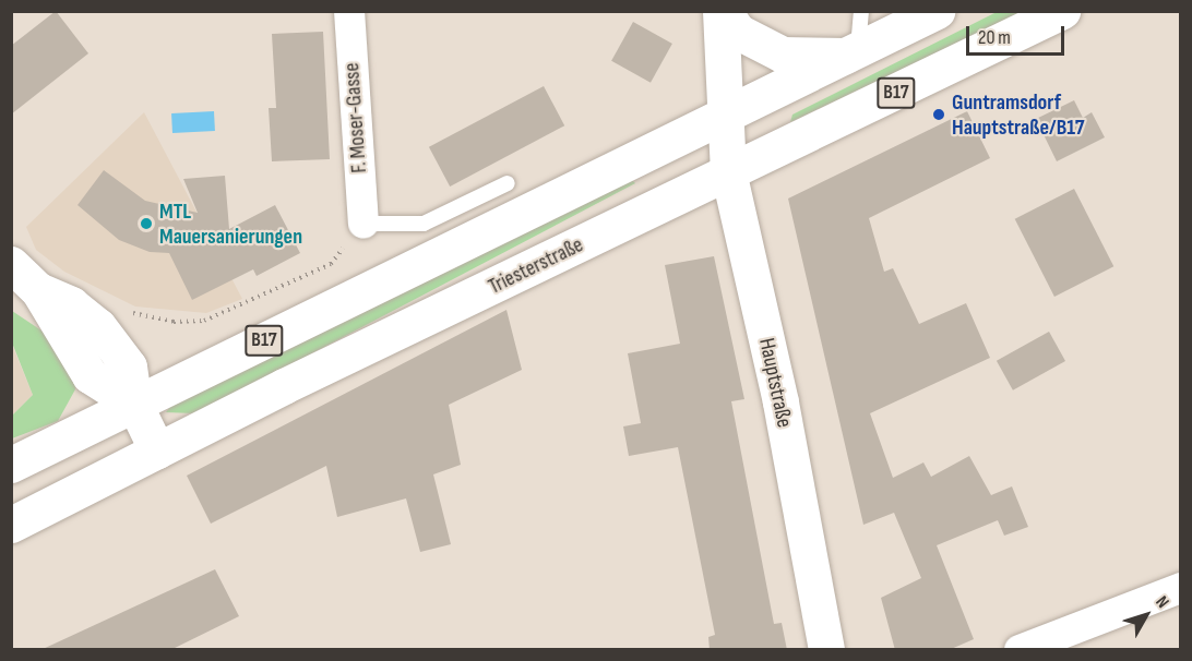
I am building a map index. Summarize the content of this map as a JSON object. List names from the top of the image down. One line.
{"streets":{"main road":["B17","Triesterstraße","Hauptstraße"],"street":["F. Moser-Gasse"]},"crossings":[["B17","Hauptstraße"],["Triesterstraße","Hauptstraße"]],"places":["Guntramsdorf Hauptstraße/B17","MTL Mauersanierungen"],"scale_bar":"20 m","north":"top right"}
